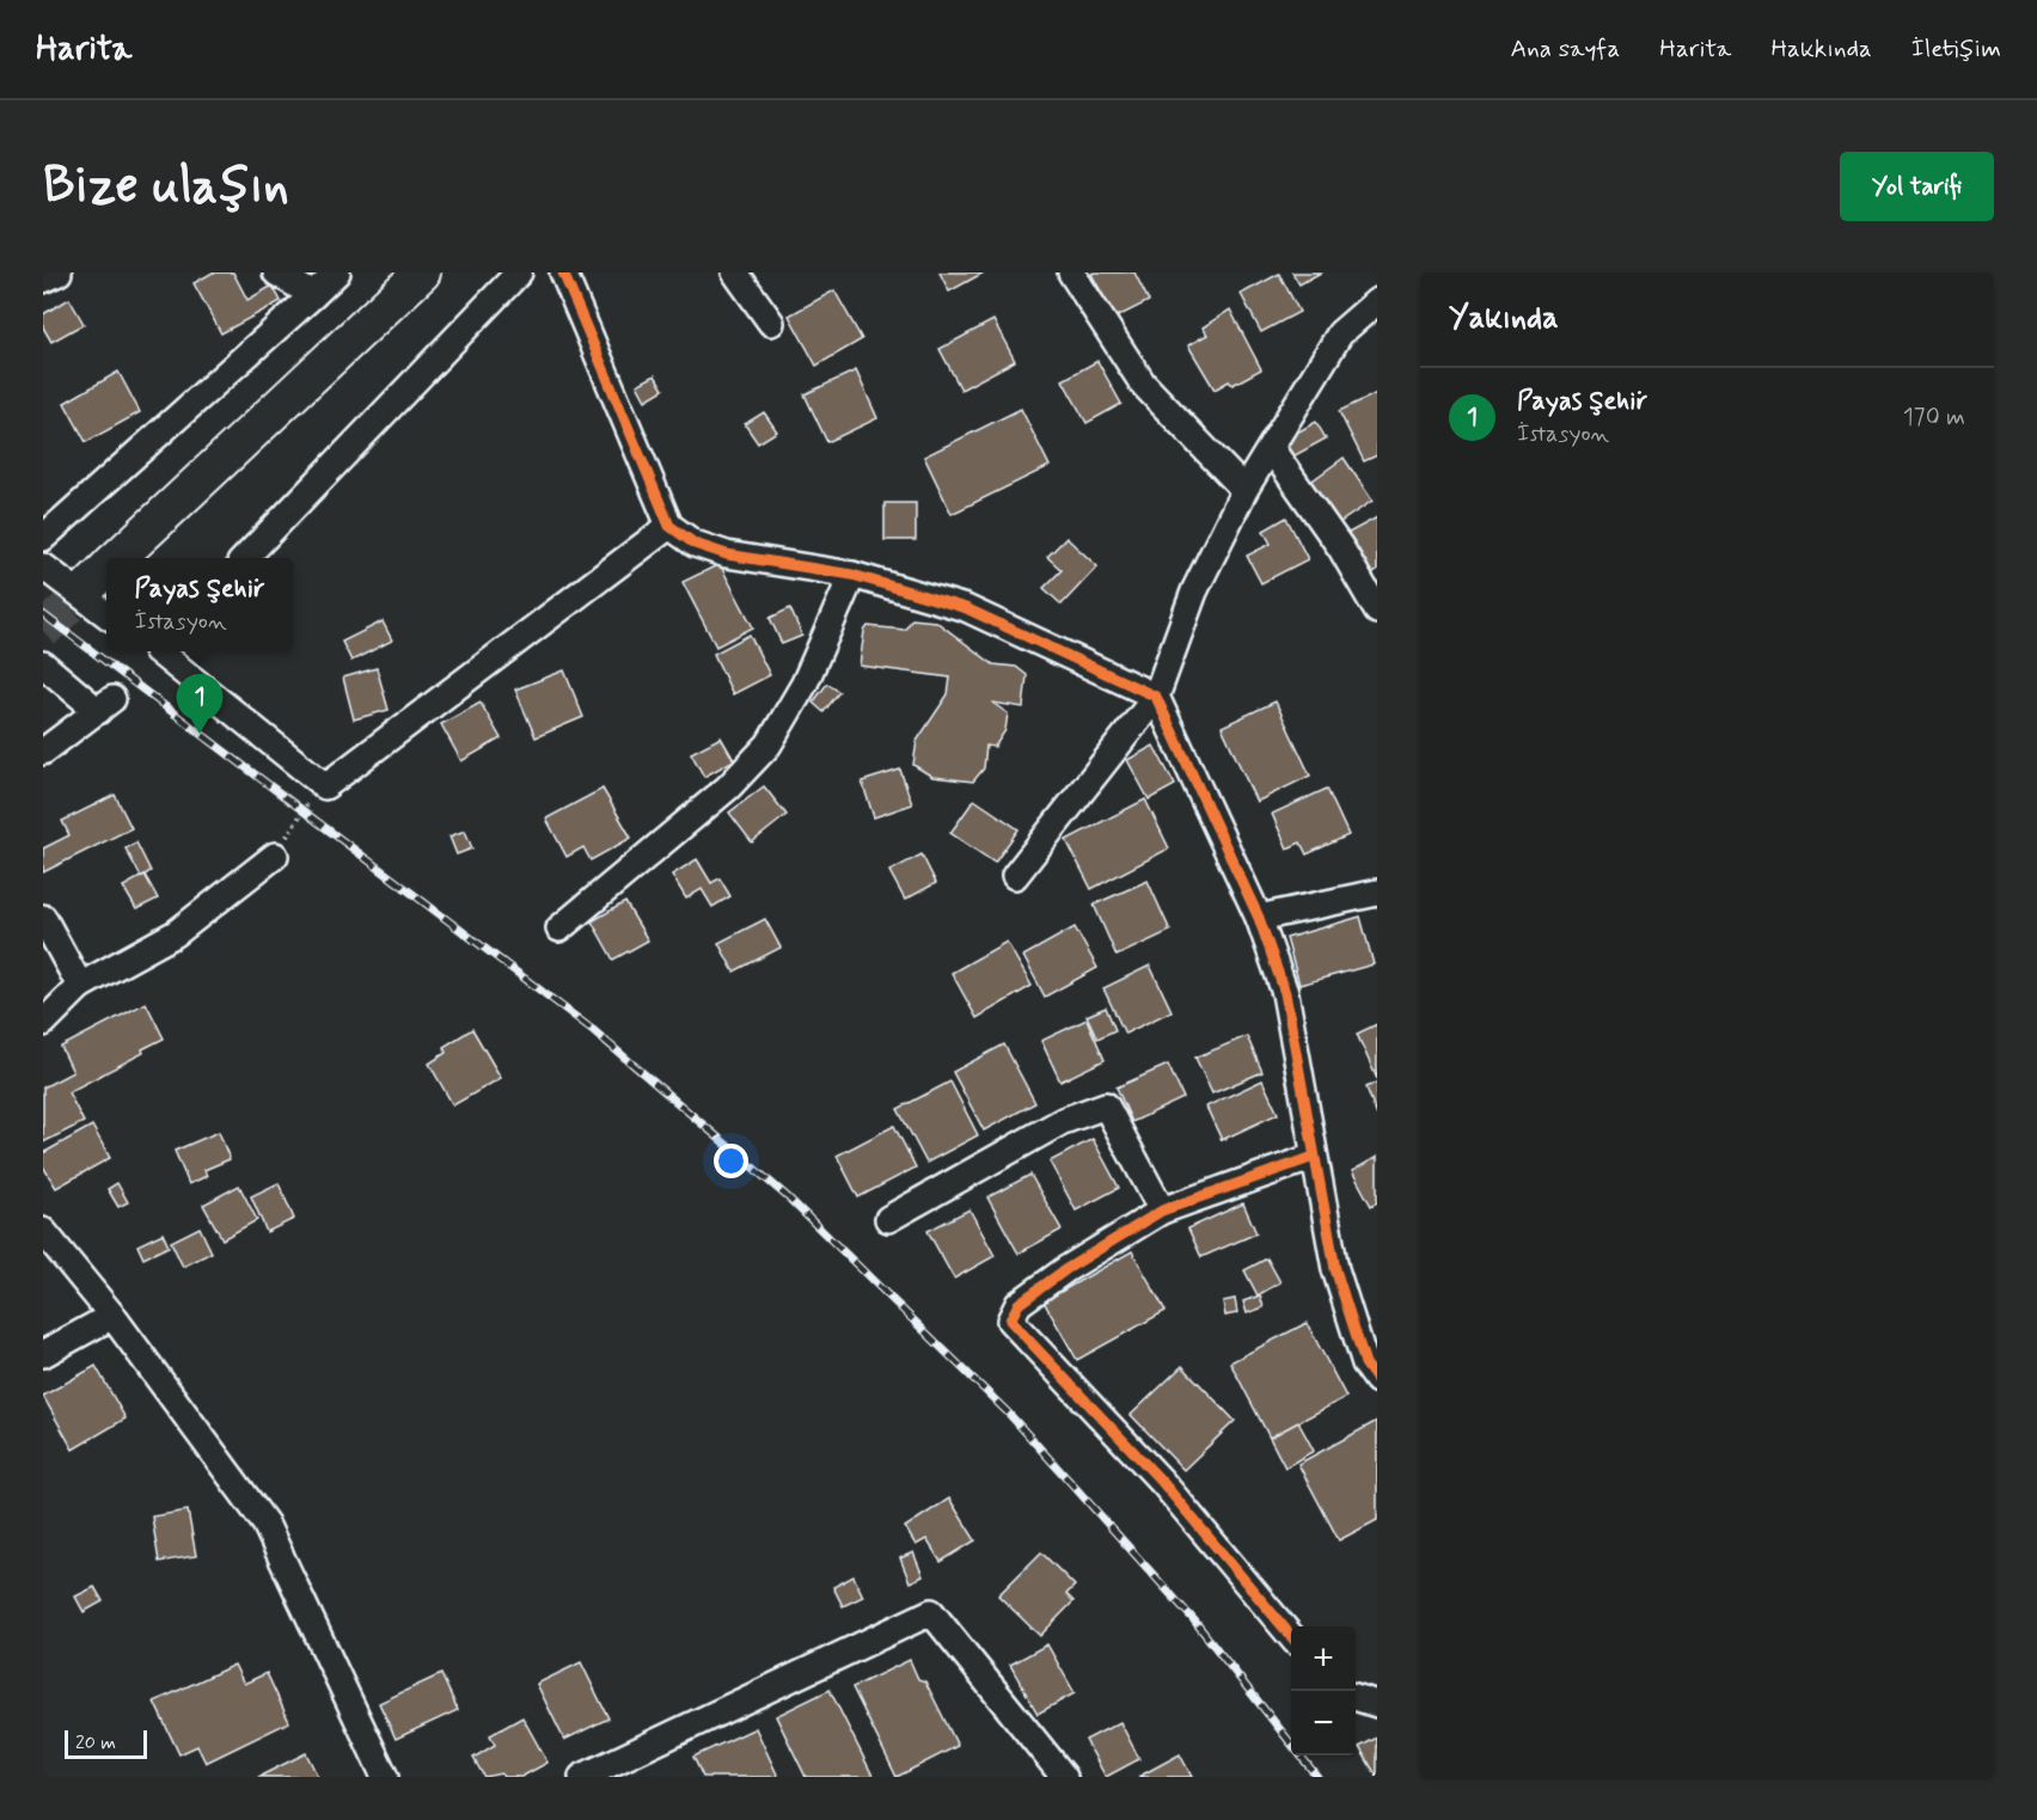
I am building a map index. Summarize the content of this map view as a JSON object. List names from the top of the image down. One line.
{"scale_bar":"20 m","page":{"header":"Harita","nav":["Ana sayfa","Harita","Hakkında","İletişim"],"buttons":"Yol tarifi","title":"Bize ulaşın","heading":"Yakında","list":[{"mark":"1","name":"Payas Şehi̇r","note":"İstasyon","value":"170 m"}],"popup":["Payas Şehi̇r","İstasyon"],"pins":"1","map_buttons":["+","−"],"scale":"20 m"}}
